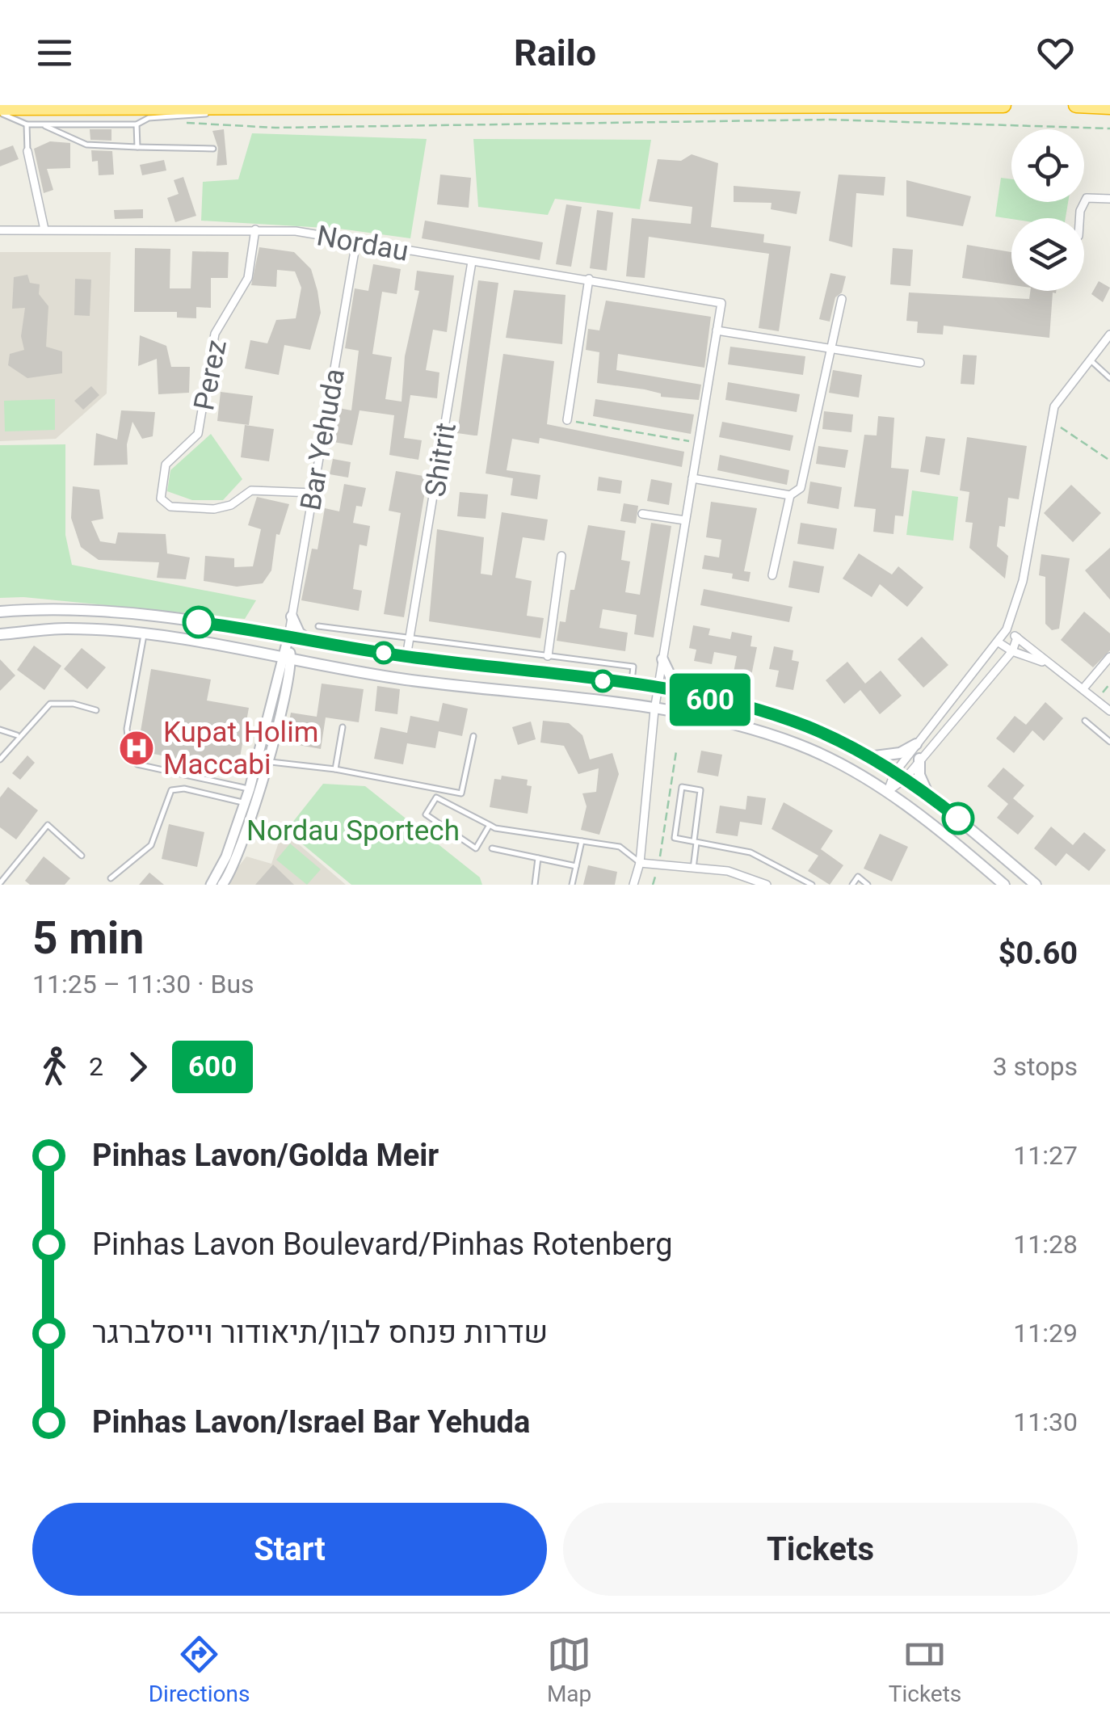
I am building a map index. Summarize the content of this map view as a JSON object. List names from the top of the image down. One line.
{"streets":{"street":["Nordau","Perez","Bar Yehuda","Shitrit"]},"crossings":[["Nordau","Perez"],["Nordau","Bar Yehuda"],["Nordau","Shitrit"],["Perez","Bar Yehuda"]],"parks":["Nordau Sportech"],"places":{"hospital":["Kupat Holim Maccabi"]},"lines":["bus line 600"],"page":{"header":"Railo","on_map":"600","heading":["5 min","11:25 – 11:30 · Bus","$0.60"],"legs":["2","600","3 stops"],"list":[{"name":"Pinhas Lavon/Golda Meir","value":"11:27"},{"name":"Pinhas Lavon Boulevard/Pinhas Rotenberg","value":"11:28"},{"name":"שדרות פנחס לבון/תיאודור וייסלברגר","value":"11:29"},{"name":"Pinhas Lavon/Israel Bar Yehuda","value":"11:30"}],"buttons":["Start","Tickets"],"tabs":["Directions","Map","Tickets"]}}
